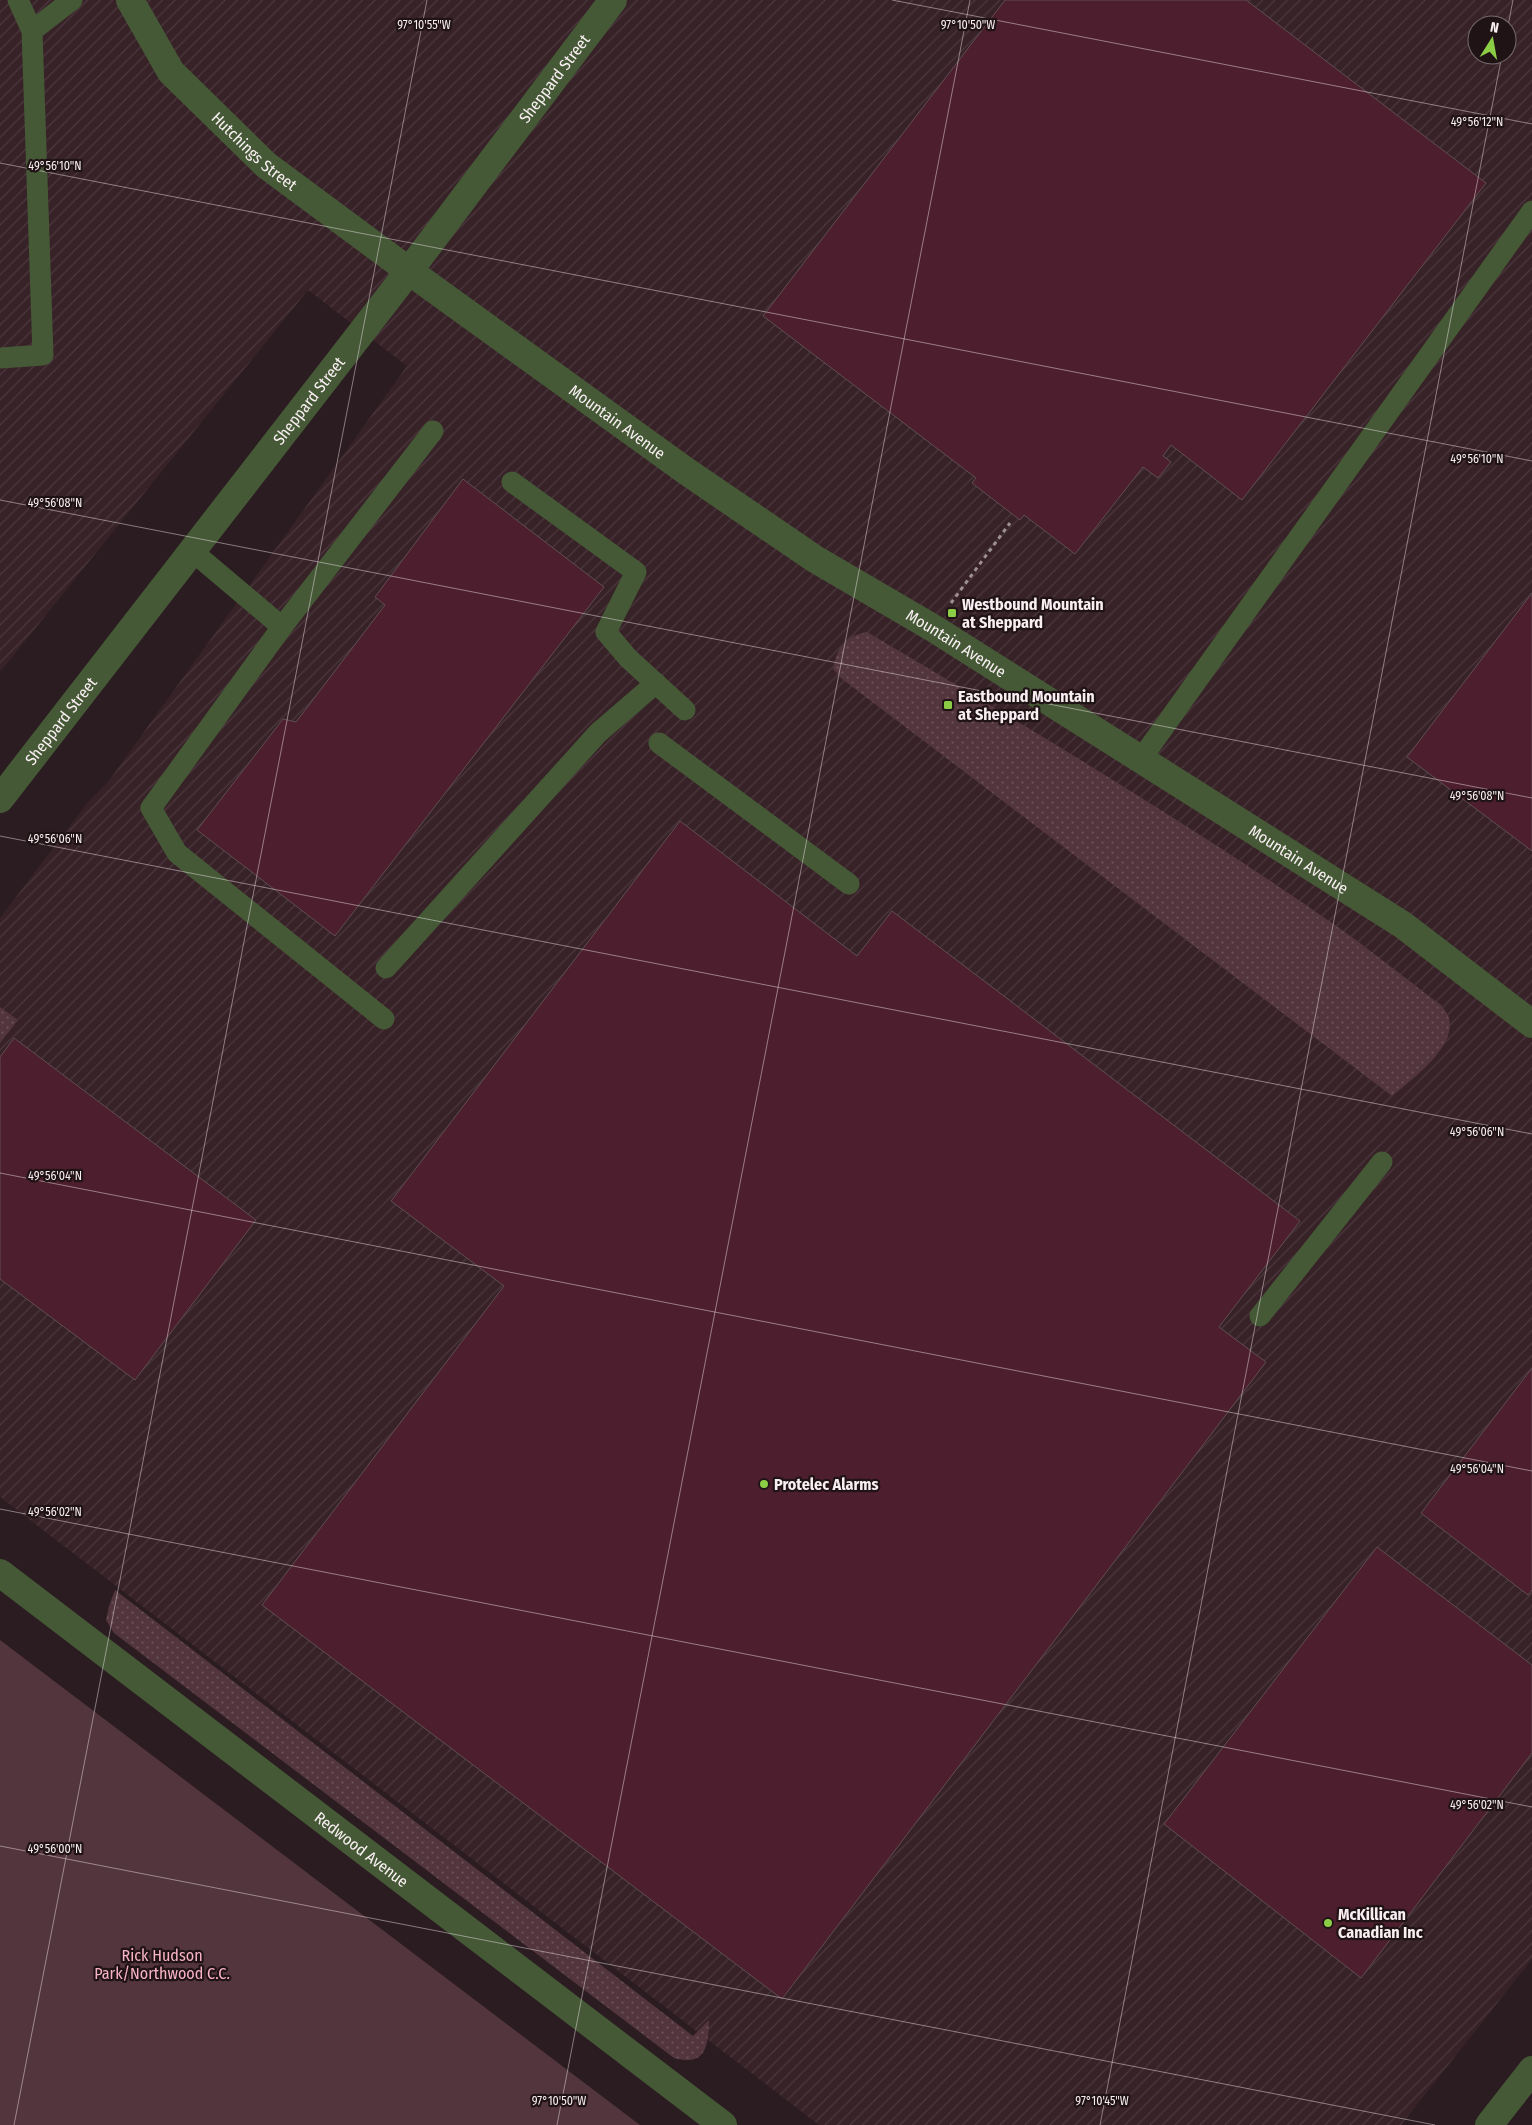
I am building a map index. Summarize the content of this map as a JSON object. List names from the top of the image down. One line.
{"streets":{"street":["Sheppard Street","Hutchings Street","Mountain Avenue","Redwood Avenue"]},"crossings":[["Sheppard Street","Hutchings Street"],["Sheppard Street","Mountain Avenue"],["Hutchings Street","Mountain Avenue"]],"parks":["Rick Hudson Park/Northwood C.C."],"places":{"transit":["Westbound Mountain at Sheppard","Eastbound Mountain at Sheppard"],"other":["Protelec Alarms","McKillican Canadian Inc"]},"north":"top","coordinates":["97°10'55\"W","97°10'50\"W","49°56'12\"N","49°56'10\"N","49°56'08\"N","49°56'06\"N","49°56'04\"N","49°56'02\"N","49°56'00\"N","97°10'45\"W"]}
